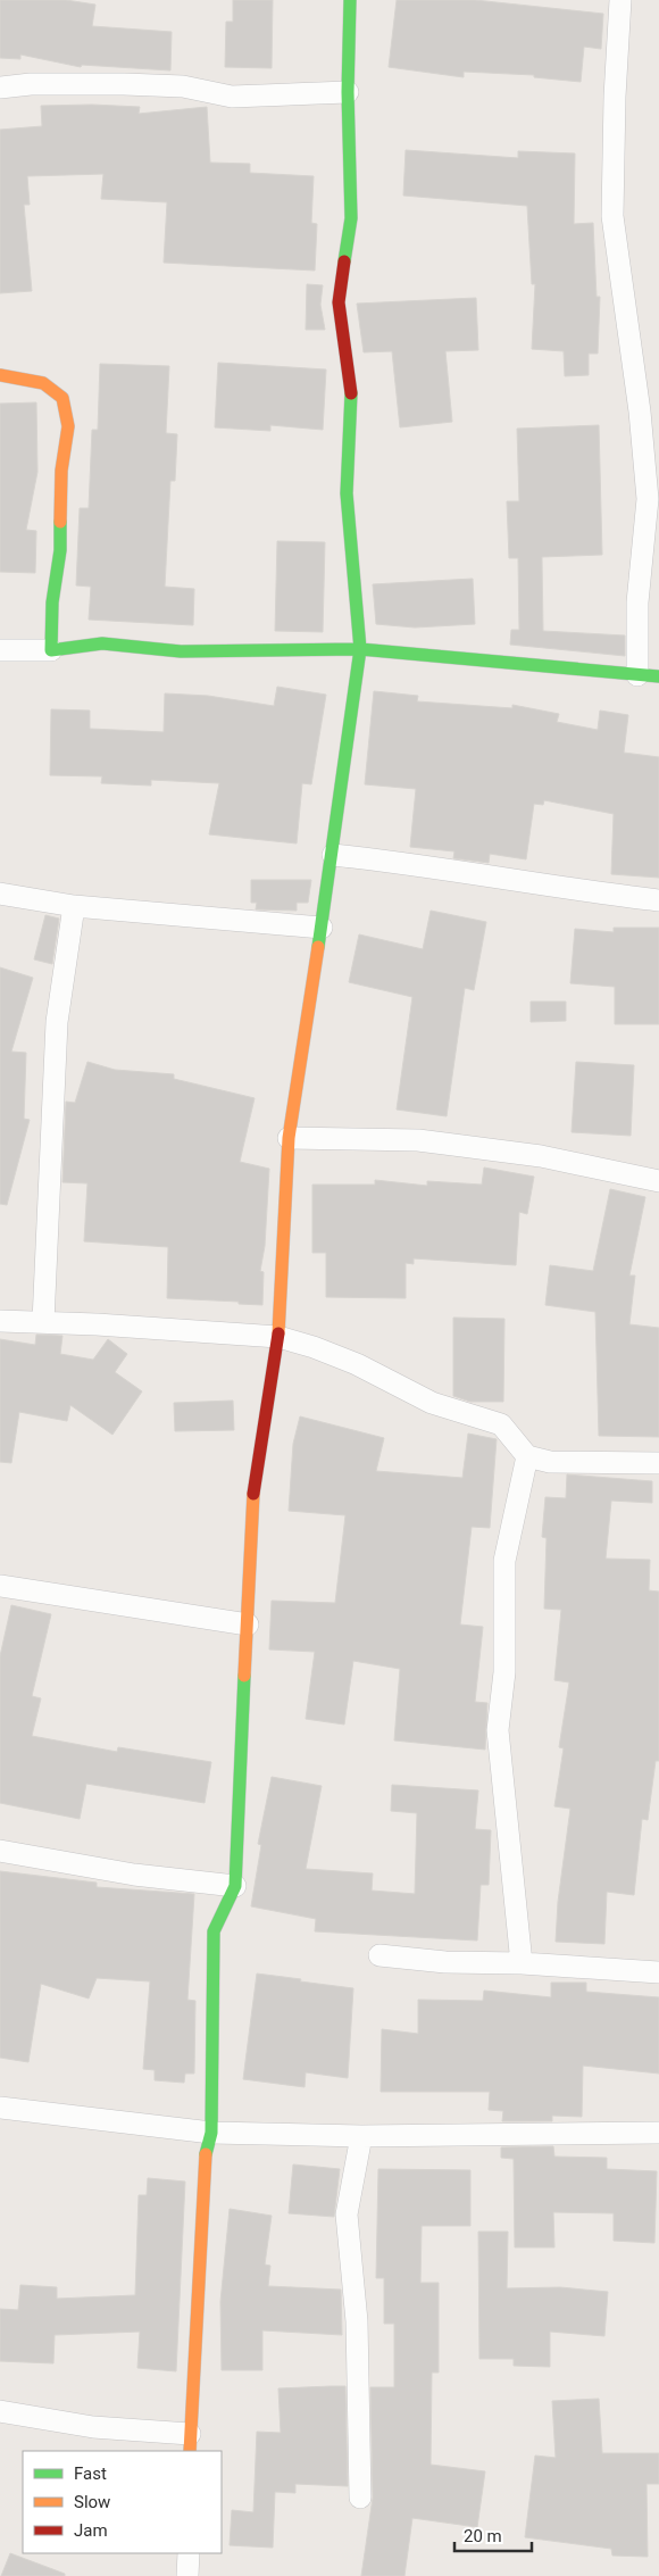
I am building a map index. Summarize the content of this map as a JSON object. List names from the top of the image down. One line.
{"legend":["Fast","Slow","Jam"],"scale_bar":"20 m"}
